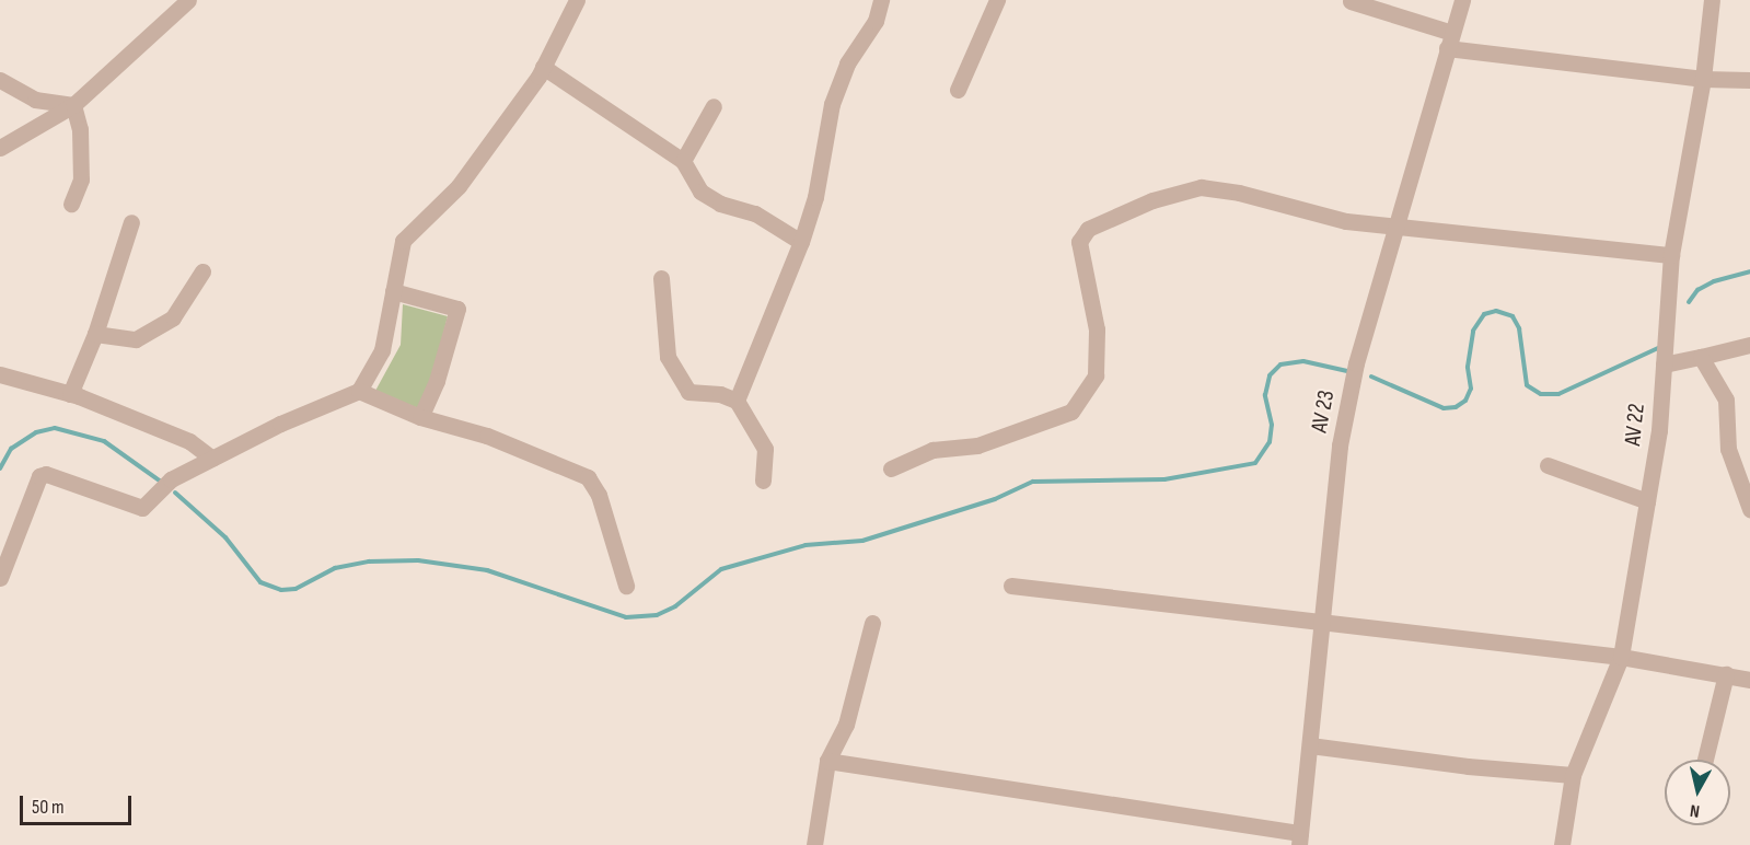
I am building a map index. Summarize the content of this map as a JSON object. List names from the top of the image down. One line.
{"streets":{"street":["AV 23","AV 22"]},"scale_bar":"50 m","north":"bottom"}
